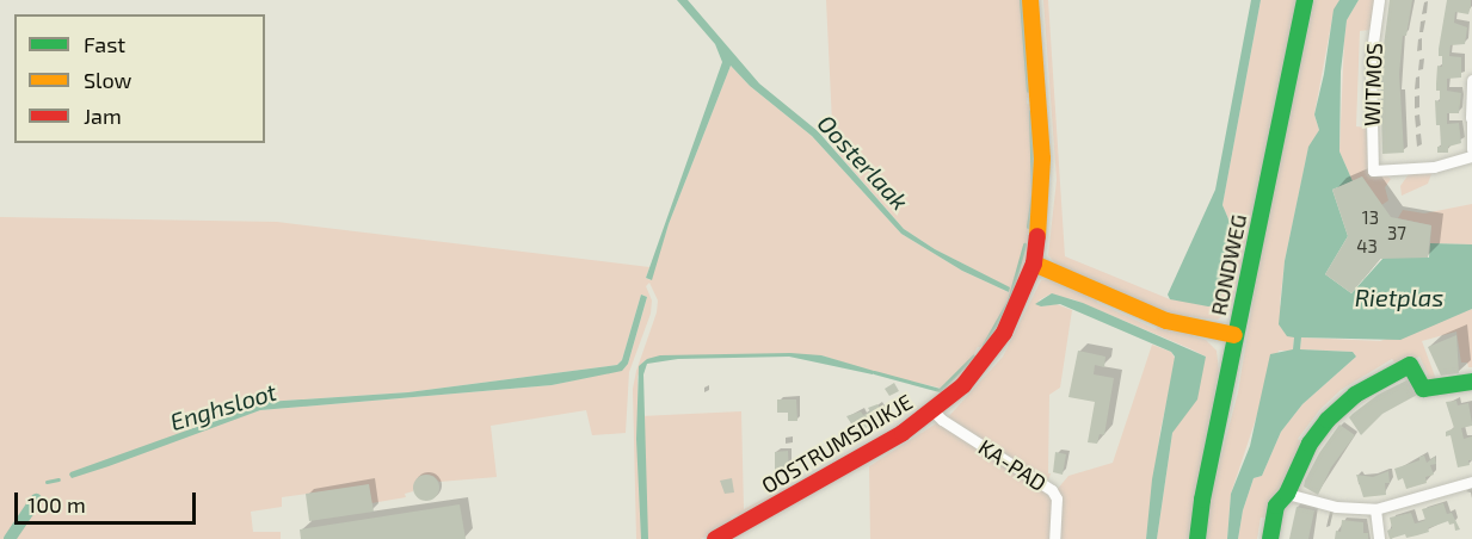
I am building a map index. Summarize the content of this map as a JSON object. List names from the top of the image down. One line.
{"streets":{"street":["WITMOS","RONDWEG","OOSTRUMSDIJKJE","KA-PAD"]},"crossings":[["OOSTRUMSDIJKJE","KA-PAD"]],"water":["Oosterlaak","Rietplas","Enghsloot"],"house_numbers":["13","37","43"],"legend":["Fast","Slow","Jam"],"scale_bar":"100 m"}
